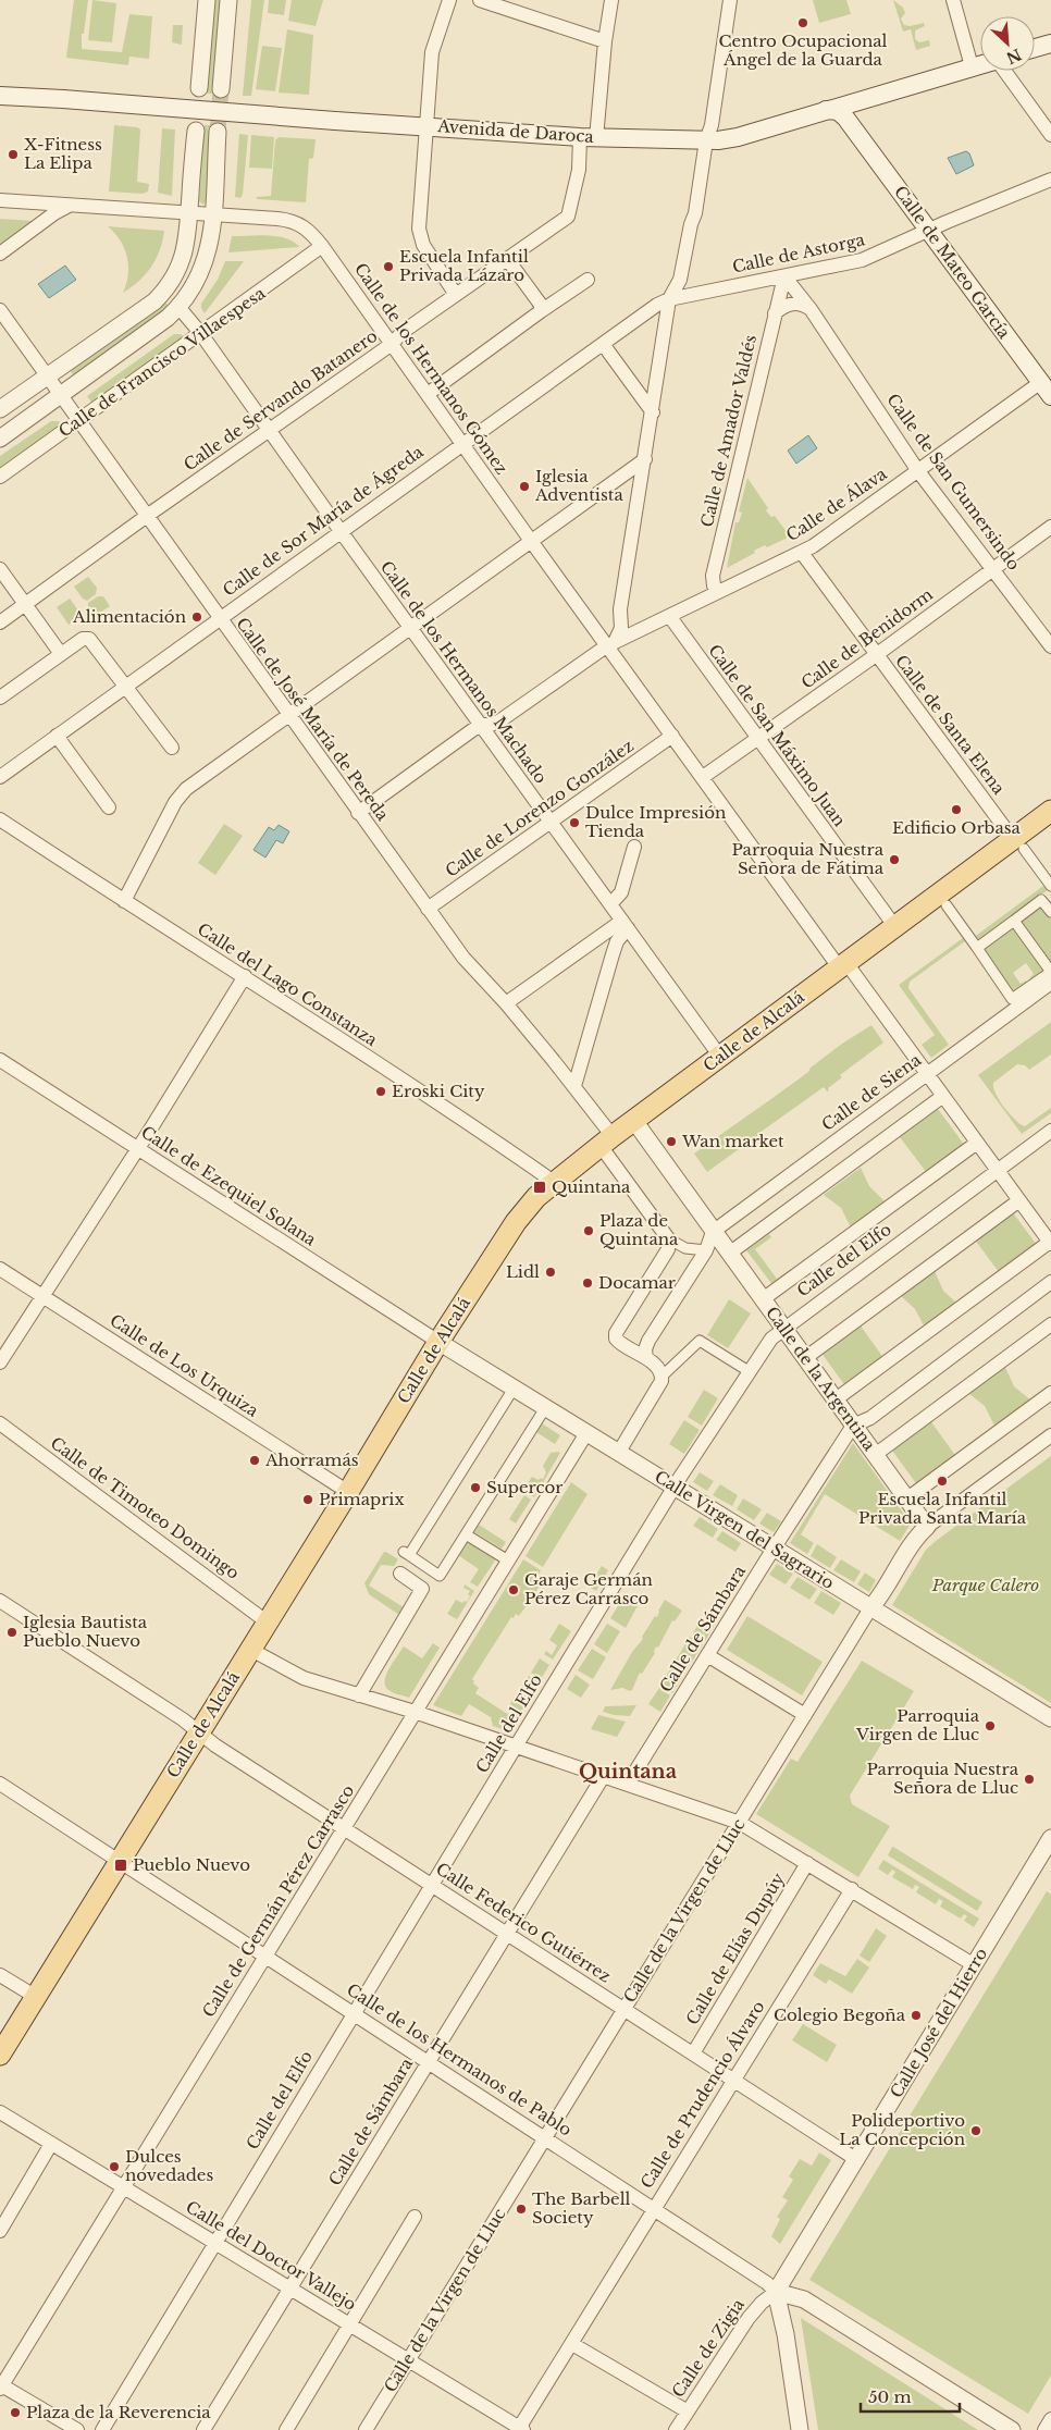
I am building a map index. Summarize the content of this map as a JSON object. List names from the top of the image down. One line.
{"streets":{"main road":["Avenida de Daroca","Calle de Mateo García","Calle de Alcalá"],"street":["Calle de Astorga","Calle de Francisco Villaespesa","Calle de los Hermanos Gómez","Calle de Servando Batanero","Calle de Amador Valdés","Calle de San Gumersindo","Calle de Álava","Calle de Sor María de Ágreda","Calle de Benidorm","Calle de los Hermanos Machado","Calle de José María de Pereda","Calle de Santa Elena","Calle de San Máximo Juan","Calle de Lorenzo González","Calle del Lago Constanza","Calle de Siena","Calle de Ezequiel Solana","Calle del Elfo","Calle de Los Urquiza","Calle de la Argentina","Calle de Timoteo Domingo","Calle Virgen del Sagrario","Calle de Sámbara","Calle de Germán Pérez Carrasco","Calle de la Virgen de Lluc","Calle Federico Gutiérrez","Calle de Elías Dupúy","Calle José del Hierro","Calle de los Hermanos de Pablo","Calle de Prudencio Álvaro","Calle del Doctor Vallejo","Calle de Zigia"]},"crossings":[["Avenida de Daroca","Calle de Mateo García"],["Avenida de Daroca","Calle de Servando Batanero"],["Calle de Astorga","Calle de Mateo García"],["Calle de Astorga","Calle de Amador Valdés"],["Calle de Astorga","Calle de San Gumersindo"],["Calle de Astorga","Calle de Sor María de Ágreda"],["Calle de Mateo García","Calle de Álava"],["Calle de Francisco Villaespesa","Calle de los Hermanos Gómez"],["Calle de Francisco Villaespesa","Calle de los Hermanos Machado"],["Calle de Francisco Villaespesa","Calle de José María de Pereda"],["Calle de los Hermanos Gómez","Calle de Servando Batanero"],["Calle de los Hermanos Gómez","Calle de Álava"],["Calle de los Hermanos Gómez","Calle de Sor María de Ágreda"],["Calle de los Hermanos Gómez","Calle de Benidorm"],["Calle de los Hermanos Gómez","Calle de Lorenzo González"],["Calle de los Hermanos Gómez","Calle de Alcalá"],["Calle de los Hermanos Gómez","Calle de Siena"],["Calle de los Hermanos Gómez","Calle del Elfo"],["Calle de Servando Batanero","Calle de los Hermanos Machado"],["Calle de Servando Batanero","Calle de José María de Pereda"],["Calle de Amador Valdés","Calle de San Gumersindo"],["Calle de Amador Valdés","Calle de Álava"],["Calle de San Gumersindo","Calle de Álava"],["Calle de San Gumersindo","Calle de Benidorm"],["Calle de Álava","Calle de los Hermanos Machado"],["Calle de Álava","Calle de José María de Pereda"],["Calle de Álava","Calle de Santa Elena"],["Calle de Álava","Calle de San Máximo Juan"],["Calle de Sor María de Ágreda","Calle de los Hermanos Machado"],["Calle de Sor María de Ágreda","Calle de José María de Pereda"],["Calle de Benidorm","Calle de Santa Elena"],["Calle de Benidorm","Calle de San Máximo Juan"],["Calle de los Hermanos Machado","Calle de Lorenzo González"],["Calle de los Hermanos Machado","Calle de Alcalá"],["Calle de José María de Pereda","Calle de Lorenzo González"],["Calle de José María de Pereda","Calle de Alcalá"],["Calle de Santa Elena","Calle de Alcalá"],["Calle de San Máximo Juan","Calle de Alcalá"],["Calle del Lago Constanza","Calle de Alcalá"],["Calle de Alcalá","Calle de Ezequiel Solana"],["Calle de Alcalá","Calle de Los Urquiza"],["Calle de Alcalá","Calle de la Argentina"],["Calle de Alcalá","Calle de Timoteo Domingo"],["Calle de Alcalá","Calle Virgen del Sagrario"],["Calle de Alcalá","Calle Federico Gutiérrez"],["Calle de Alcalá","Calle de los Hermanos de Pablo"],["Calle de Siena","Calle de la Argentina"],["Calle de Ezequiel Solana","Calle Virgen del Sagrario"],["Calle del Elfo","Calle de la Argentina"],["Calle del Elfo","Calle Virgen del Sagrario"],["Calle del Elfo","Calle Federico Gutiérrez"],["Calle del Elfo","Calle de los Hermanos de Pablo"],["Calle del Elfo","Calle del Doctor Vallejo"],["Calle de la Argentina","Calle de Sámbara"],["Calle de la Argentina","Calle de la Virgen de Lluc"],["Calle Virgen del Sagrario","Calle de Sámbara"],["Calle Virgen del Sagrario","Calle de Germán Pérez Carrasco"],["Calle Virgen del Sagrario","Calle de la Virgen de Lluc"],["Calle de Sámbara","Calle Federico Gutiérrez"],["Calle de Sámbara","Calle de los Hermanos de Pablo"],["Calle de Sámbara","Calle del Doctor Vallejo"],["Calle de Germán Pérez Carrasco","Calle Federico Gutiérrez"],["Calle de Germán Pérez Carrasco","Calle de los Hermanos de Pablo"],["Calle de Germán Pérez Carrasco","Calle del Doctor Vallejo"],["Calle de la Virgen de Lluc","Calle Federico Gutiérrez"],["Calle de la Virgen de Lluc","Calle de los Hermanos de Pablo"],["Calle de la Virgen de Lluc","Calle del Doctor Vallejo"],["Calle Federico Gutiérrez","Calle de Elías Dupúy"],["Calle Federico Gutiérrez","Calle José del Hierro"],["Calle Federico Gutiérrez","Calle de Prudencio Álvaro"],["Calle José del Hierro","Calle de los Hermanos de Pablo"],["Calle José del Hierro","Calle de Zigia"],["Calle de los Hermanos de Pablo","Calle de Prudencio Álvaro"],["Calle de los Hermanos de Pablo","Calle de Zigia"],["Calle de Prudencio Álvaro","Calle del Doctor Vallejo"]],"districts":["Quintana"],"parks":["Parque Calero"],"places":{"other":["Centro Ocupacional Ángel de la Guarda","X-Fitness La Elipa","Escuela Infantil Privada Lázaro","Iglesia Adventista","Alimentación","Edificio Orbasa","Dulce Impresión Tienda","Parroquia Nuestra Señora de Fátima","Eroski City","Wan market","Plaza de Quintana","Lidl","Docamar","Ahorramás","Escuela Infantil Privada Santa María","Supercor","Primaprix","Garaje Germán Pérez Carrasco","Iglesia Bautista Pueblo Nuevo","Parroquia Virgen de Lluc","Parroquia Nuestra Señora de Lluc","Colegio Begoña","Polideportivo La Concepción","Dulces novedades","The Barbell Society","Plaza de la Reverencia"],"transit":["Quintana","Pueblo Nuevo"]},"scale_bar":"50 m","north":"bottom right"}
